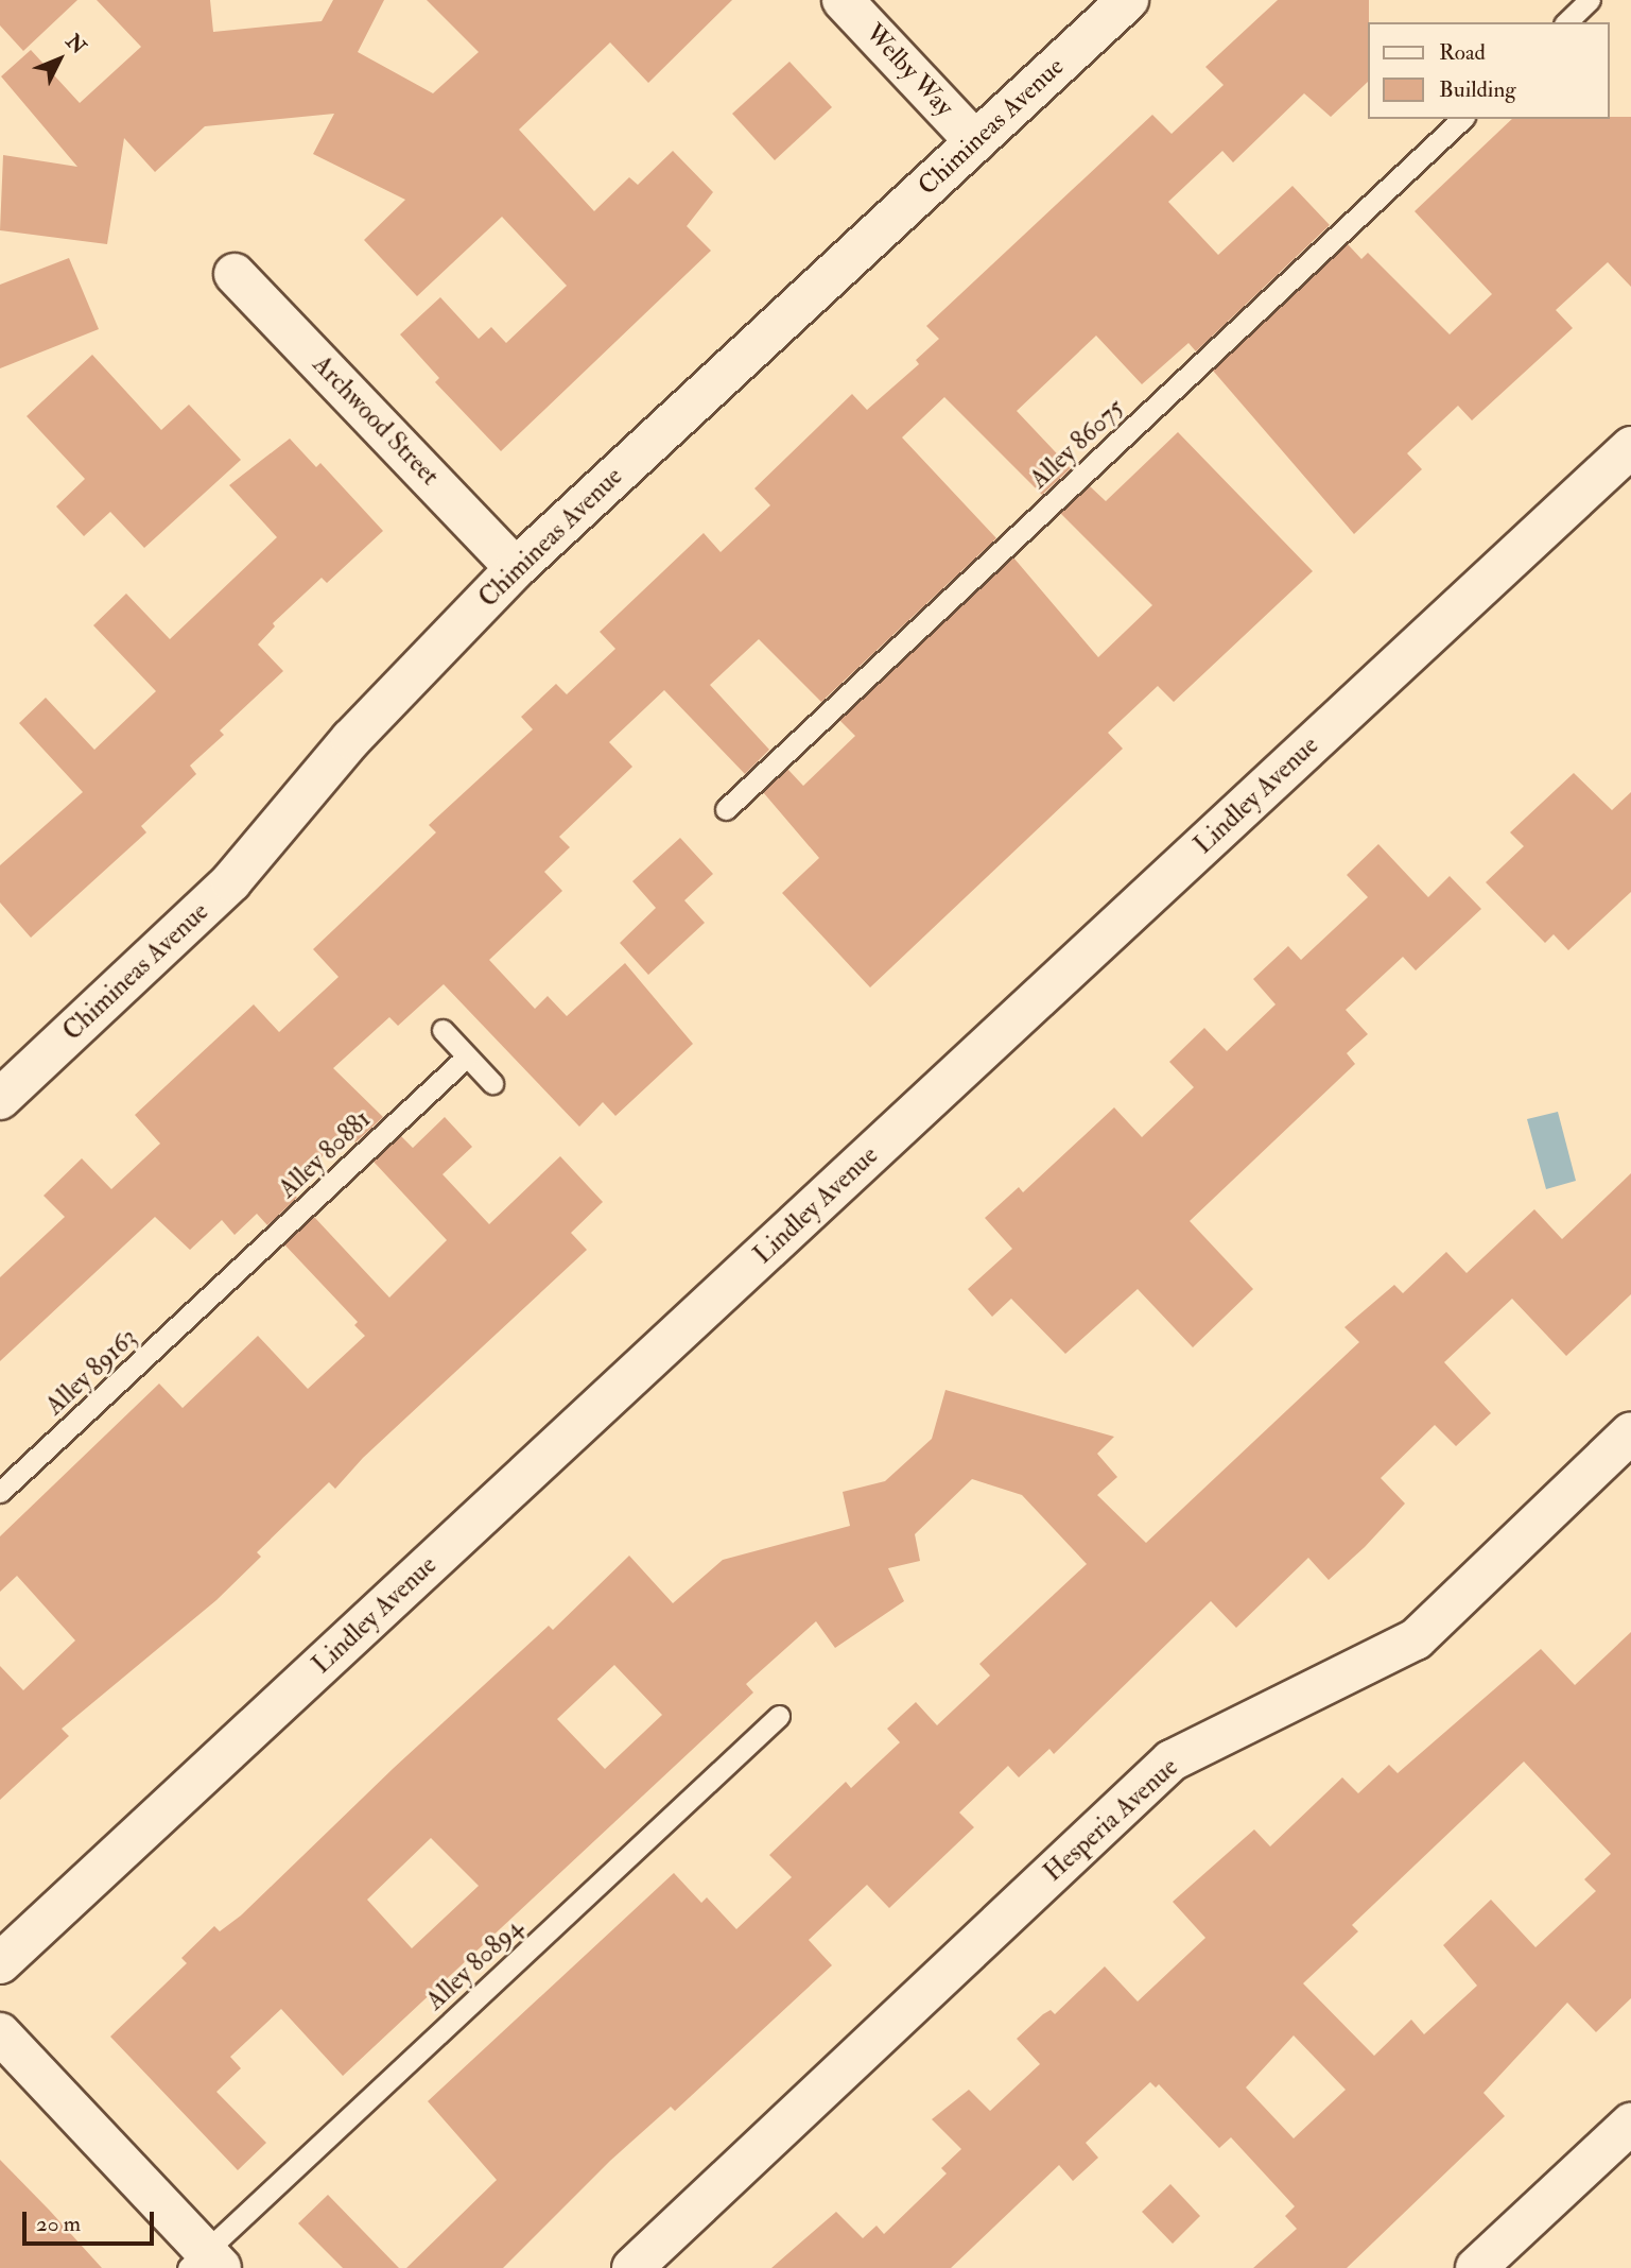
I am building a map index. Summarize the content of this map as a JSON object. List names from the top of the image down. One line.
{"streets":{"street":["Welby Way","Chimineas Avenue","Archwood Street","Lindley Avenue","Hesperia Avenue"],"lane":["Alley 86075","Alley 80881","Alley 89163","Alley 80894"]},"crossings":[["Welby Way","Chimineas Avenue"],["Chimineas Avenue","Archwood Street"],["Alley 80881","Alley 89163"]],"legend":["Road","Building"],"scale_bar":"20 m","north":"top right"}
